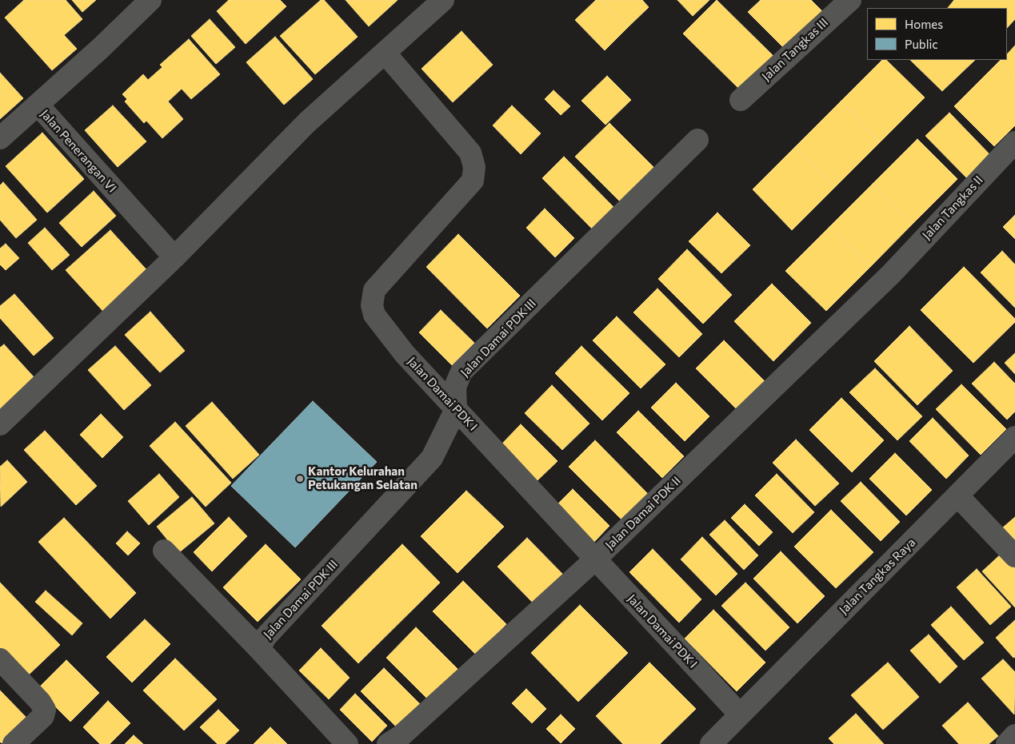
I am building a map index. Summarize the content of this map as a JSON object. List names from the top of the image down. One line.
{"streets":{"street":["Jalan Tangkas III","Jalan Penerangan VI","Jalan Tangkas II","Jalan Damai PDK III","Jalan Damai PDK I","Jalan Damai PDK II","Jalan Tangkas Raya"]},"crossings":[["Jalan Tangkas II","Jalan Damai PDK II"],["Jalan Damai PDK III","Jalan Damai PDK I"],["Jalan Damai PDK I","Jalan Damai PDK II"],["Jalan Damai PDK I","Jalan Tangkas Raya"]],"places":["Kantor Kelurahan Petukangan Selatan"],"legend":["Homes","Public"]}
